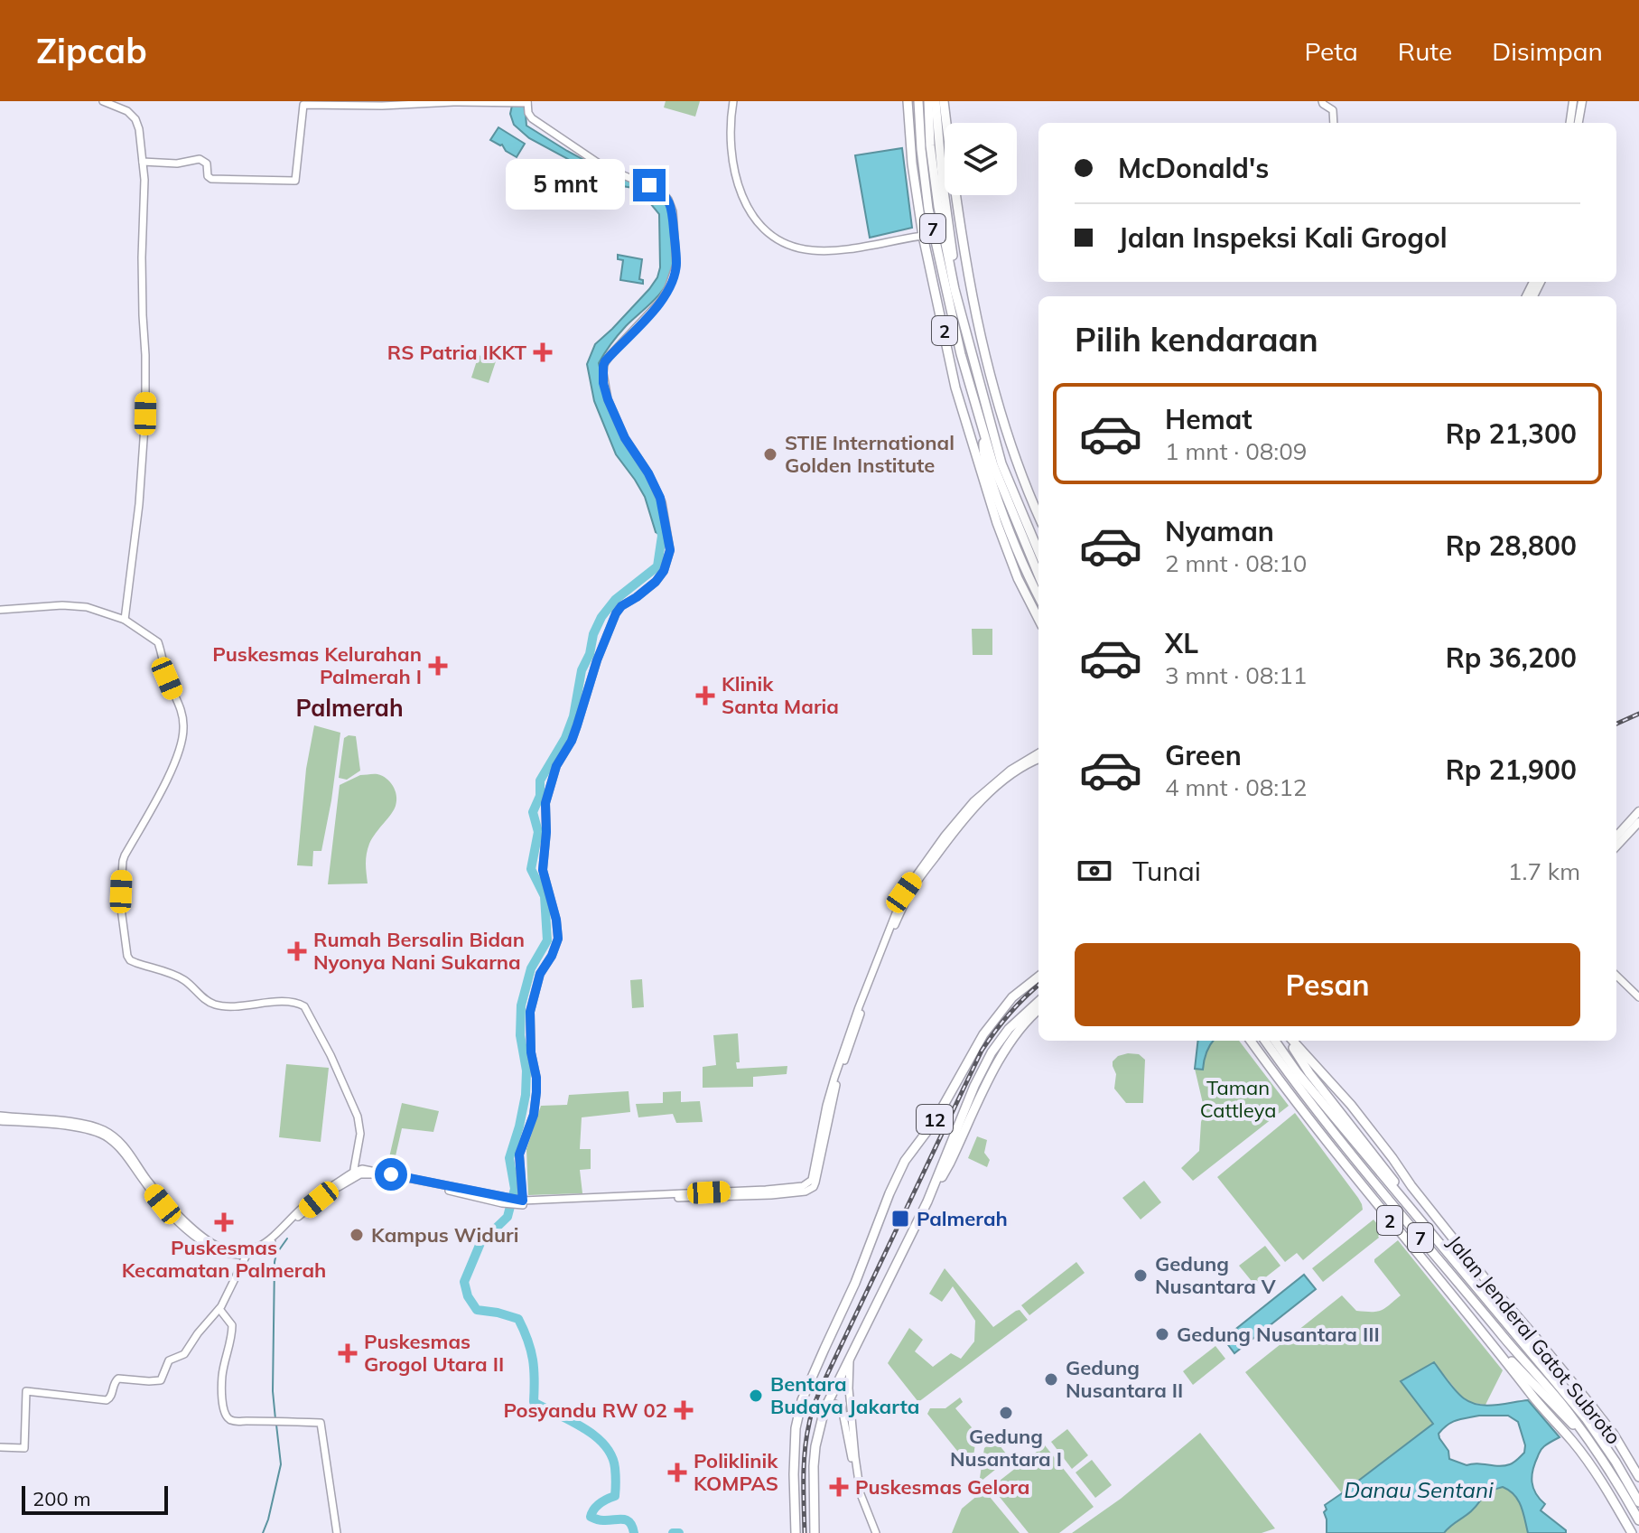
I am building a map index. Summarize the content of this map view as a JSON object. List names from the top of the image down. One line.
{"streets":{"highway":["7","2","12","Jalan Jenderal Gatot Subroto"]},"districts":["Palmerah"],"water":["Danau Sentani"],"parks":["Taman Cattleya"],"places":{"health":["RS Patria IKKT","Puskesmas Kelurahan Palmerah I","Klinik Santa Maria","Rumah Bersalin Bidan Nyonya Nani Sukarna","Puskesmas Kecamatan Palmerah","Puskesmas Grogol Utara II","Posyandu RW 02","Poliklinik KOMPAS","Puskesmas Gelora"],"other":["STIE International Golden Institute","Kampus Widuri","Gedung Nusantara V","Gedung Nusantara III","Gedung Nusantara II","Bentara Budaya Jakarta","Gedung Nusantara I"],"transit":["Palmerah"]},"scale_bar":"200 m","page":{"header":"Zipcab","nav":["Peta","Rute","Disimpan"],"banner":["McDonald's","Jalan Inspeksi Kali Grogol"],"bubble":"5 mnt","heading":"Pilih kendaraan","list":[{"name":"Hemat","note":"1 mnt · 08:09","value":"Rp 21,300"},{"name":"Nyaman","note":"2 mnt · 08:10","value":"Rp 28,800"},{"name":"XL","note":"3 mnt · 08:11","value":"Rp 36,200"},{"name":"Green","note":"4 mnt · 08:12","value":"Rp 21,900"}],"pay":["Tunai","1.7 km"],"buttons":"Pesan","scale":"200 m"}}
